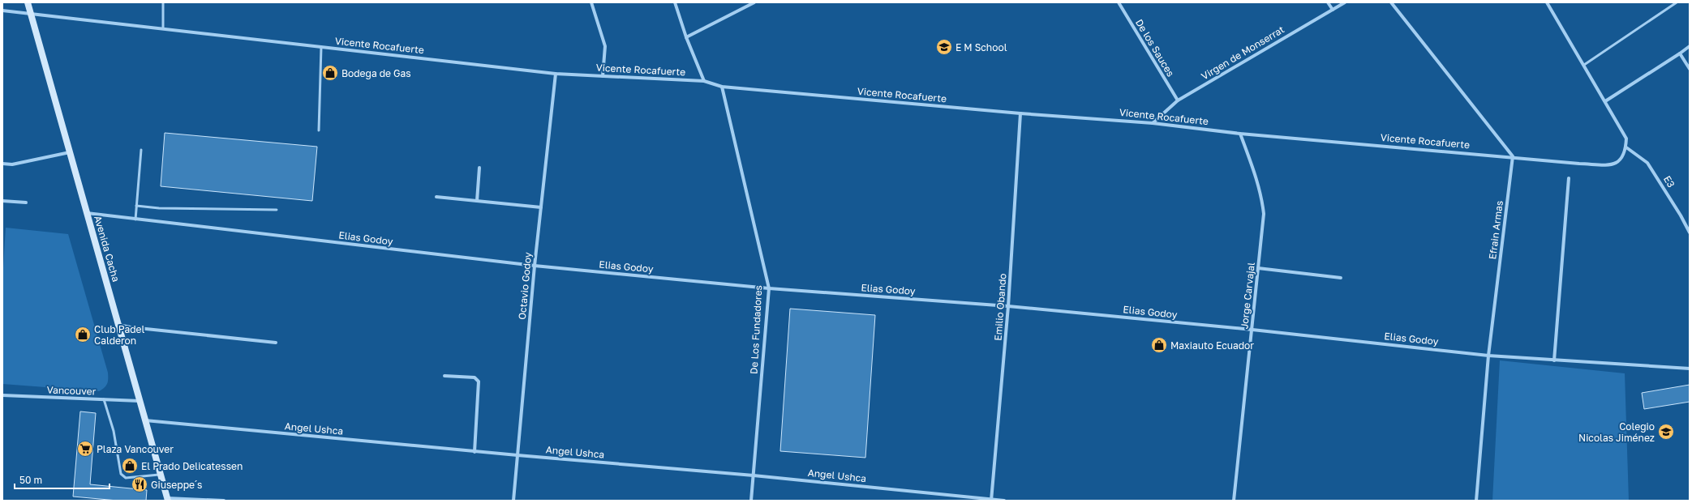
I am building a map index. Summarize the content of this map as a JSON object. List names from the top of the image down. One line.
{"streets":{"street":["Vicente Rocafuerte","De los Sauces","Virgen de Monserrat","E3","Efrain Armas","Elias Godoy","Avenida Cacha","Octavio Godoy","Jorge Carvajal","Emilio Obando","De Los Fundadores","Vancouver","Angel Ushca"]},"crossings":[["Vicente Rocafuerte","Virgen de Monserrat"],["Vicente Rocafuerte","E3"],["Vicente Rocafuerte","Efrain Armas"],["Vicente Rocafuerte","Avenida Cacha"],["Vicente Rocafuerte","Octavio Godoy"],["Vicente Rocafuerte","Jorge Carvajal"],["Vicente Rocafuerte","Emilio Obando"],["Vicente Rocafuerte","De Los Fundadores"],["De los Sauces","Virgen de Monserrat"],["Efrain Armas","Elias Godoy"],["Elias Godoy","Avenida Cacha"],["Elias Godoy","Octavio Godoy"],["Elias Godoy","Jorge Carvajal"],["Elias Godoy","Emilio Obando"],["Elias Godoy","De Los Fundadores"],["Avenida Cacha","Vancouver"],["Avenida Cacha","Angel Ushca"],["Octavio Godoy","Angel Ushca"],["Emilio Obando","Angel Ushca"],["De Los Fundadores","Angel Ushca"]],"places":{"school or university":["E M School","Colegio Nicolas Jiménez"],"shop":["Bodega de Gas","Club Padel Calderon","Maxiauto Ecuador","El Prado Delicatessen"],"supermarket":["Plaza Vancouver"],"restaurant":["Giuseppe´s"]},"scale_bar":"50 m"}
